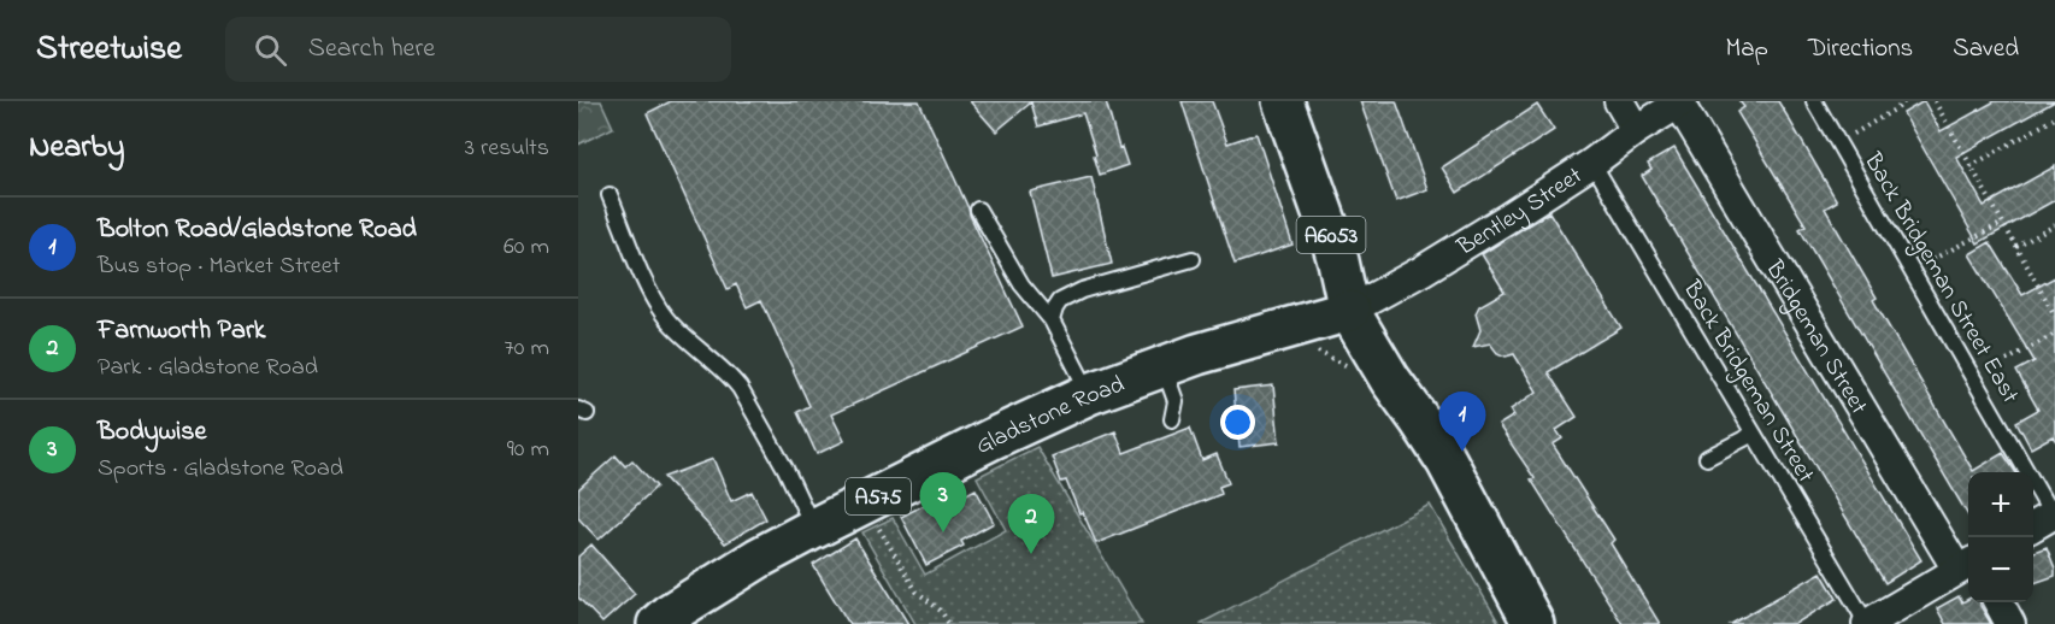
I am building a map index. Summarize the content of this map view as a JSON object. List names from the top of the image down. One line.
{"streets":{"main road":["A6053","Gladstone Road","A575"],"street":["Bentley Street","Bridgeman Street"],"lane":["Back Bridgeman Street East","Back Bridgeman Street"]},"crossings":[["Bentley Street","A6053"],["Bentley Street","Bridgeman Street"],["Bentley Street","Back Bridgeman Street"],["Bentley Street","Gladstone Road"],["A6053","Gladstone Road"]],"page":{"header":"Streetwise","search":"Search here","nav":["Map","Directions","Saved"],"heading":["Nearby","3 results"],"list":[{"mark":"1","name":"Bolton Road/Gladstone Road","note":"Bus stop · Market Street","value":"60 m"},{"mark":"2","name":"Farnworth Park","note":"Park · Gladstone Road","value":"70 m"},{"mark":"3","name":"Bodywise","note":"Sports · Gladstone Road","value":"90 m"}],"pins":["1","3","2"],"map_buttons":["+","−"]}}
